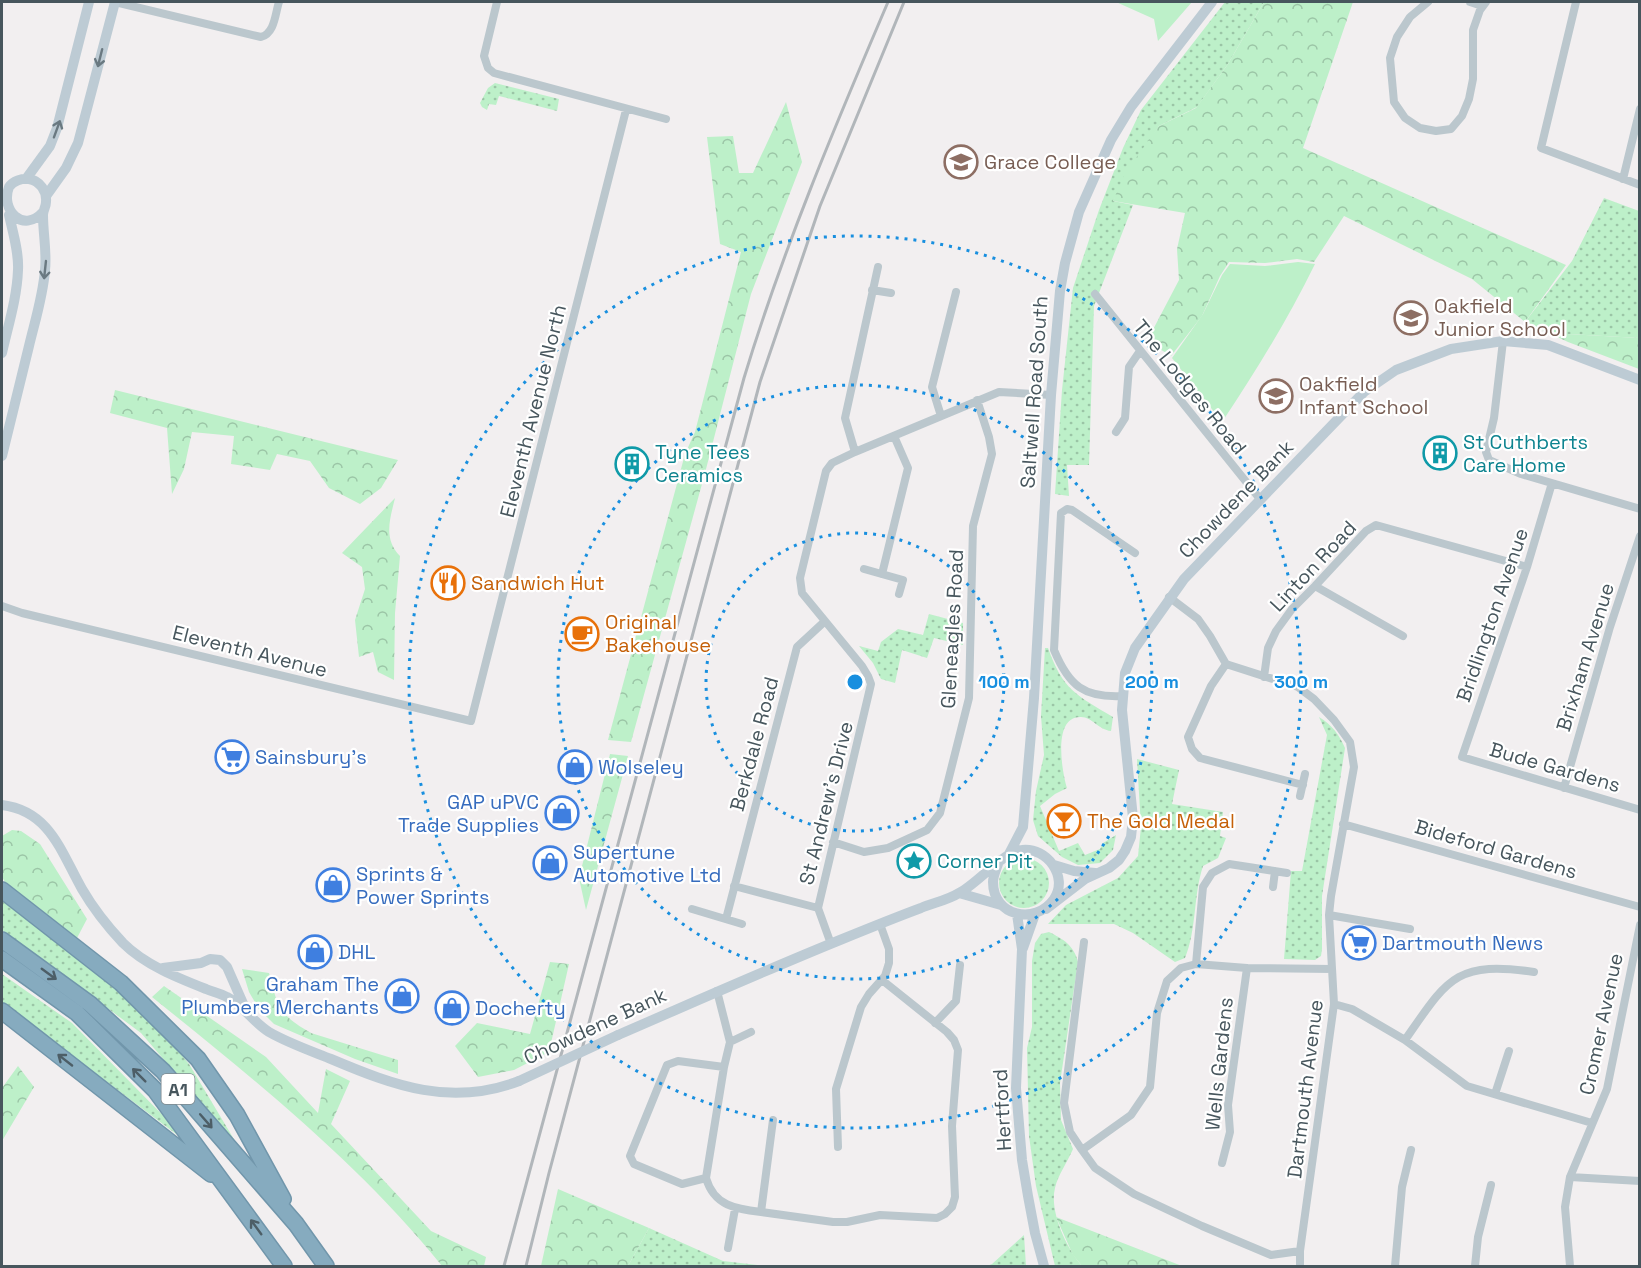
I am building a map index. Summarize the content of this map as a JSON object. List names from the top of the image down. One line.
{"streets":{"highway":["A1"],"street":["The Lodges Road","Saltwell Road South","Eleventh Avenue North","Chowdene Bank","Linton Road","Bridlington Avenue","Gleneagles Road","Eleventh Avenue","Brixham Avenue","Berkdale Road","Bude Gardens","St Andrew's Drive","Bideford Gardens","Cromer Avenue","Wells Gardens","Dartmouth Avenue","Hertford"]},"crossings":[["The Lodges Road","Chowdene Bank"],["Saltwell Road South","Chowdene Bank"],["Saltwell Road South","St Andrew's Drive"],["Saltwell Road South","Hertford"],["Eleventh Avenue North","Eleventh Avenue"],["Chowdene Bank","St Andrew's Drive"],["Chowdene Bank","Hertford"],["Linton Road","Bridlington Avenue"],["Linton Road","Dartmouth Avenue"],["Bridlington Avenue","Bude Gardens"],["Gleneagles Road","St Andrew's Drive"],["Brixham Avenue","Bude Gardens"],["Berkdale Road","St Andrew's Drive"],["Bideford Gardens","Dartmouth Avenue"]],"places":{"school or university":["Grace College","Oakfield Junior School","Oakfield Infant School"],"building":["St Cuthberts Care Home","Tyne Tees Ceramics"],"restaurant":["Sandwich Hut"],"cafe":["Original Bakehouse"],"supermarket":["Sainsbury's","Dartmouth News"],"shop":["Wolseley","GAP uPVC Trade Supplies","Supertune Automotive Ltd","Sprints & Power Sprints","DHL","Graham The Plumbers Merchants","Docherty"],"bar":["The Gold Medal"],"place":["Corner Pit"]},"rings":["100 m","200 m","300 m"]}
